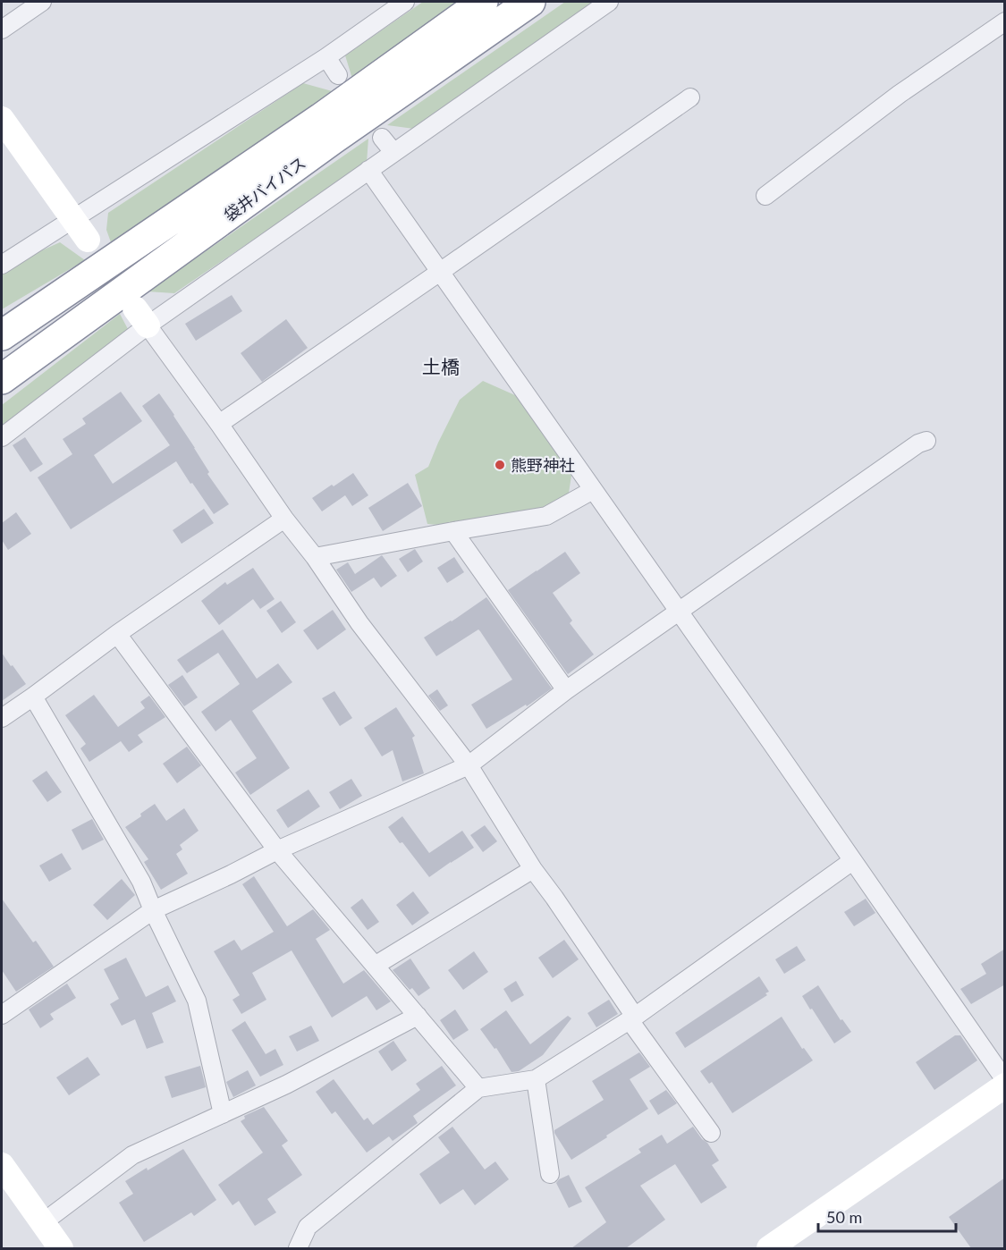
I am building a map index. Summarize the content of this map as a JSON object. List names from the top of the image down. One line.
{"streets":{"highway":["袋井バイパス"]},"districts":["土橋"],"places":["熊野神社"],"scale_bar":"50 m"}
